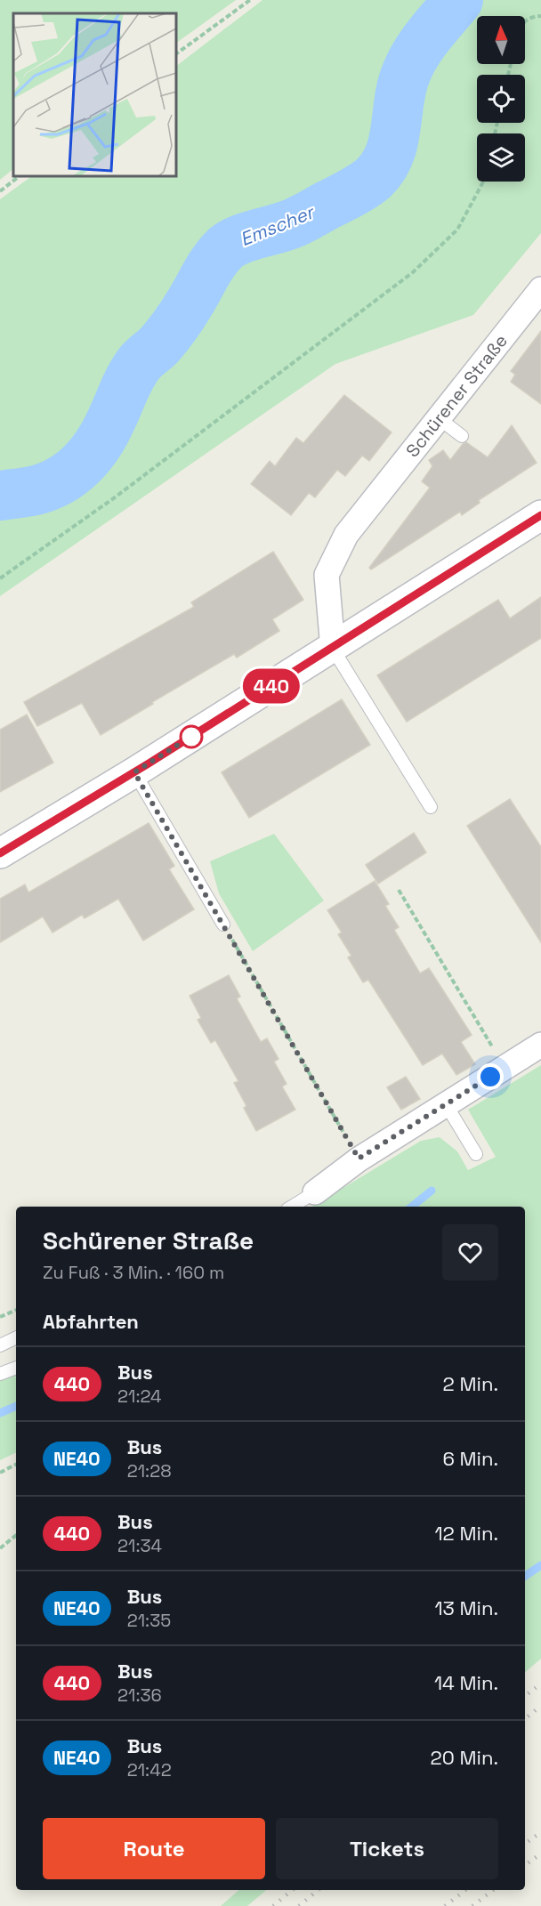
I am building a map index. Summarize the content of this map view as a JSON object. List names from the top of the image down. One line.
{"streets":{"street":["Schürener Straße"]},"water":["Emscher"],"lines":["bus line 440"],"north":"top","page":{"on_map":"440","heading":[["Schürener Straße","Zu Fuß · 3 Min. · 160 m"],"Abfahrten"],"list":[{"mark":"440","name":"Bus","note":"21:24","value":"2 Min."},{"mark":"NE40","name":"Bus","note":"21:28","value":"6 Min."},{"mark":"440","name":"Bus","note":"21:34","value":"12 Min."},{"mark":"NE40","name":"Bus","note":"21:35","value":"13 Min."},{"mark":"440","name":"Bus","note":"21:36","value":"14 Min."},{"mark":"NE40","name":"Bus","note":"21:42","value":"20 Min."}],"buttons":["Route","Tickets"]}}
